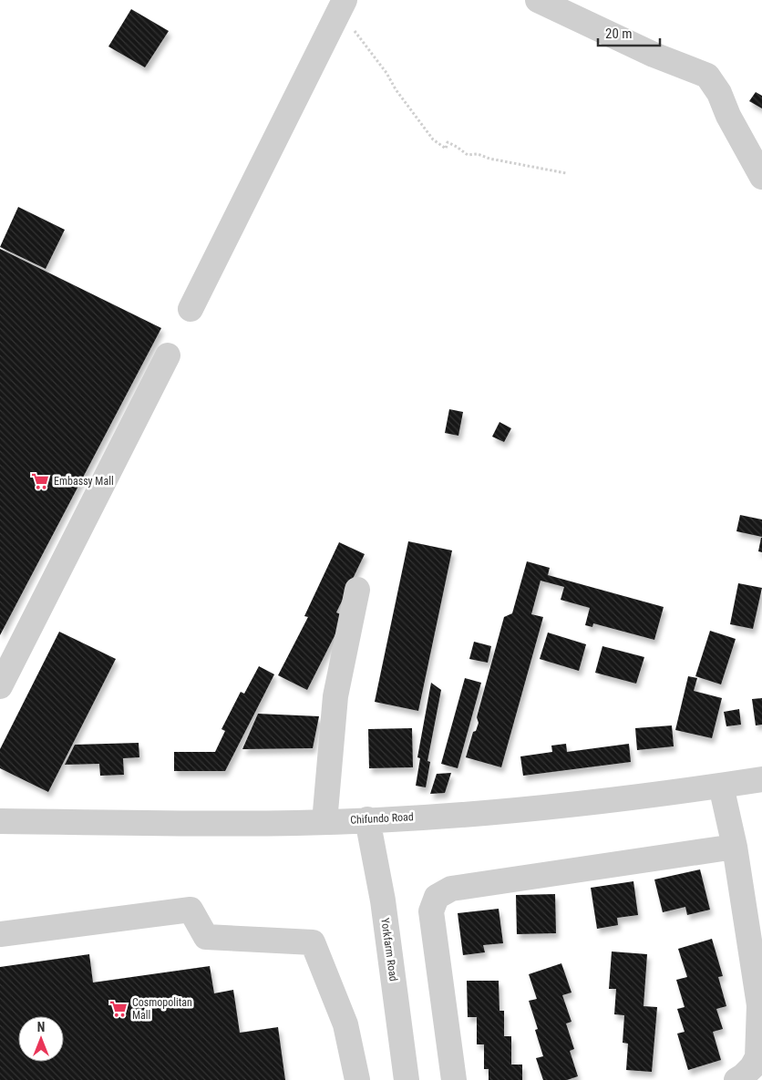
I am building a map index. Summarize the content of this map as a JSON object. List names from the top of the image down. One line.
{"streets":{"street":["Chifundo Road","Yorkfarm Road"]},"crossings":[["Chifundo Road","Yorkfarm Road"]],"places":{"supermarket":["Embassy Mall","Cosmopolitan Mall"]},"scale_bar":"20 m","north":"top"}
